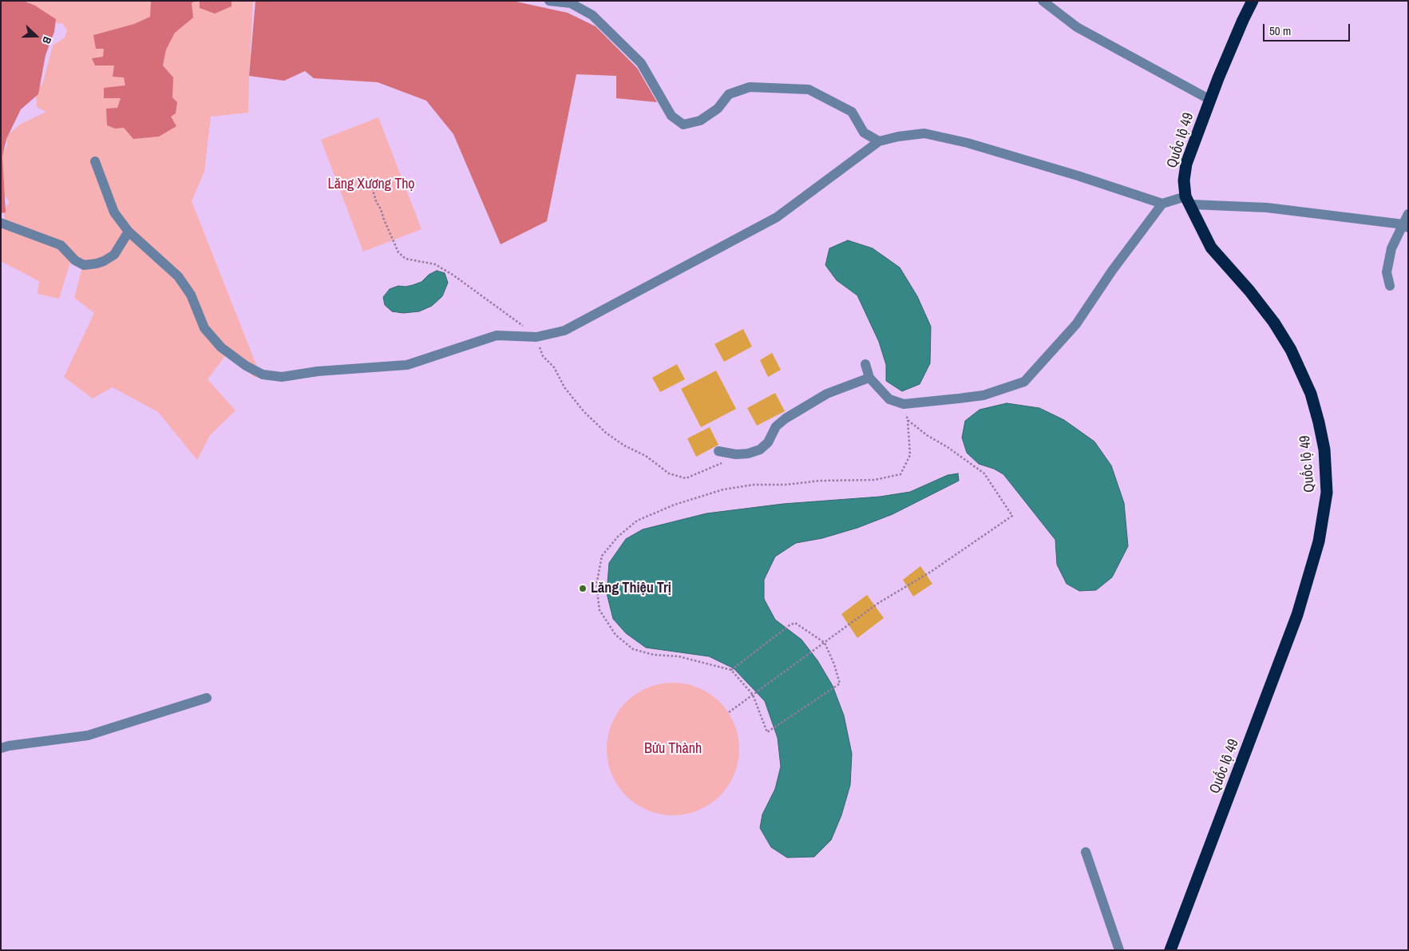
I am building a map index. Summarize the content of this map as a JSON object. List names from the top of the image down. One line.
{"streets":{"highway":["Quốc lộ 49"]},"parks":["Lăng Xương Thọ","Bửu Thành"],"places":["Lăng Thiệu Trị"],"scale_bar":"50 m","north":"right"}
